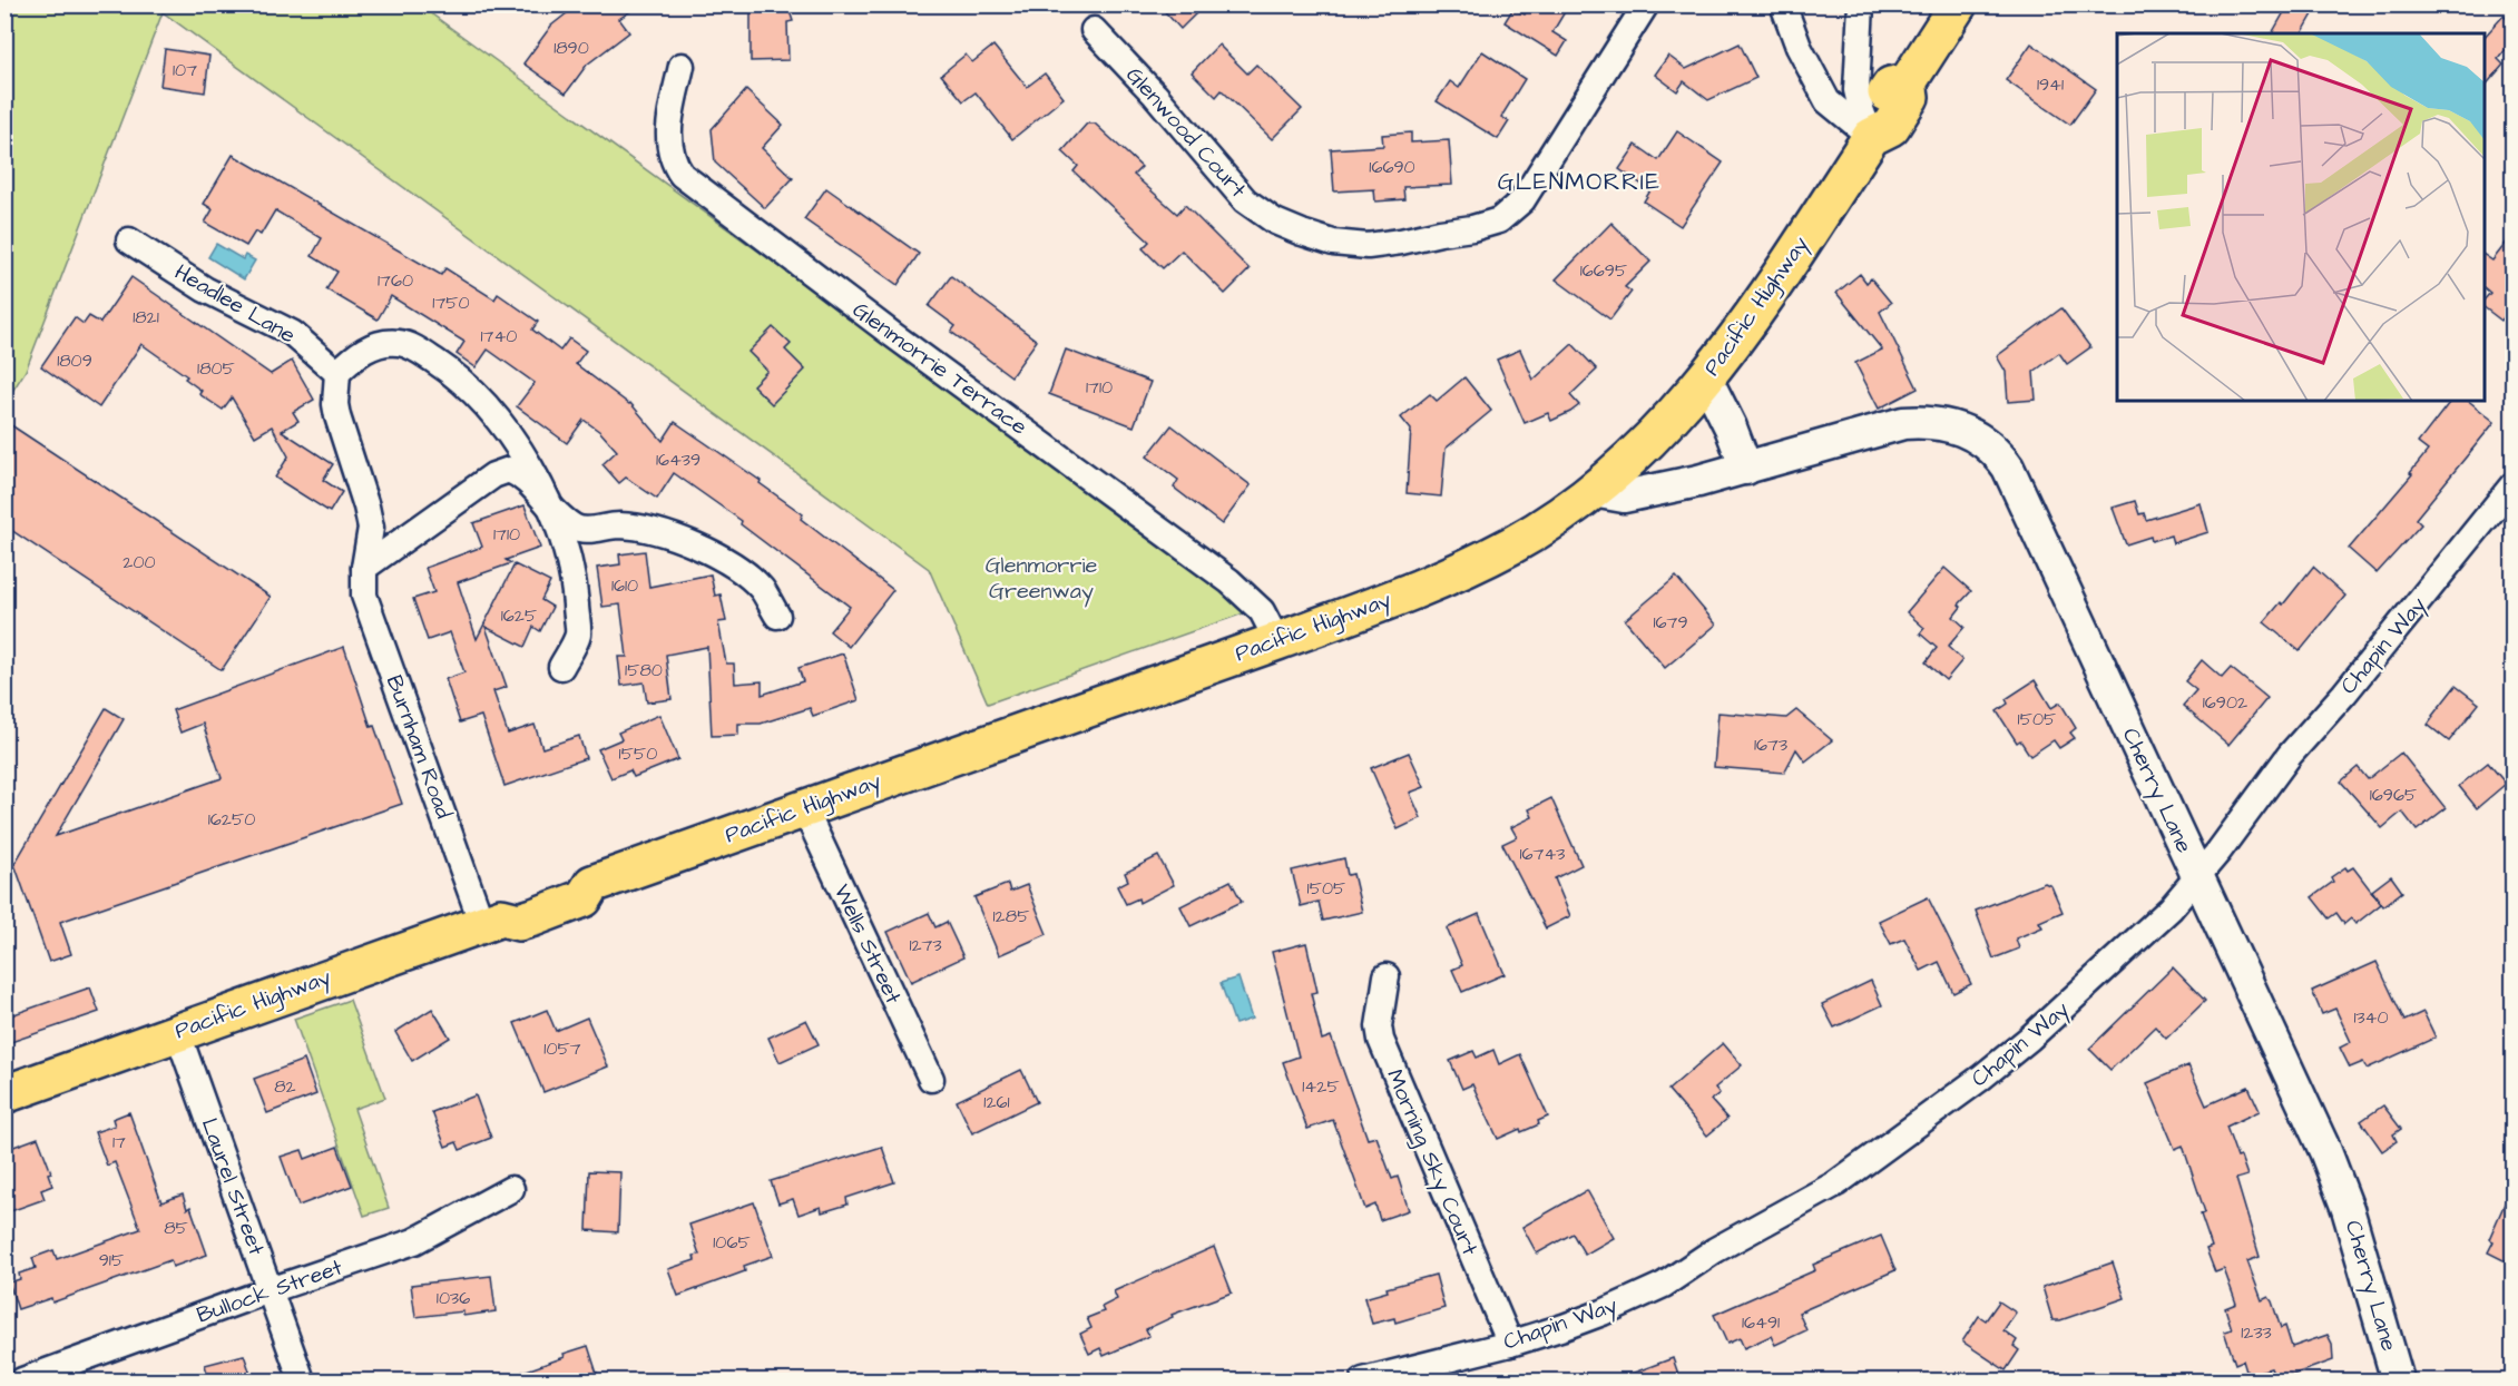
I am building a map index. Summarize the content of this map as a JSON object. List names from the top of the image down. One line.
{"streets":{"main road":["Pacific Highway"],"street":["Glenwood Court","Headlee Lane","Glenmorrie Terrace","Chapin Way","Burnham Road","Cherry Lane","Wells Street","Morning Sky Court","Laurel Street","Bullock Street"]},"crossings":[["Headlee Lane","Burnham Road"],["Pacific Highway","Glenmorrie Terrace"],["Pacific Highway","Burnham Road"],["Pacific Highway","Cherry Lane"],["Pacific Highway","Wells Street"],["Pacific Highway","Laurel Street"],["Chapin Way","Cherry Lane"],["Chapin Way","Morning Sky Court"],["Laurel Street","Bullock Street"]],"districts":["GLENMORRIE"],"parks":["Glenmorrie Greenway"],"house_numbers":["1890","107","1941","16690","16695","1760","1750","1821","1740","1809","1805","1710","16439","1710","200","1610","1625","1679","1580","16902","1505","1673","1550","16965","16250","16743","1505","1285","1273","1340","1057","82","1425","1261","17","85","1065","915","1036","16491","1233"]}
